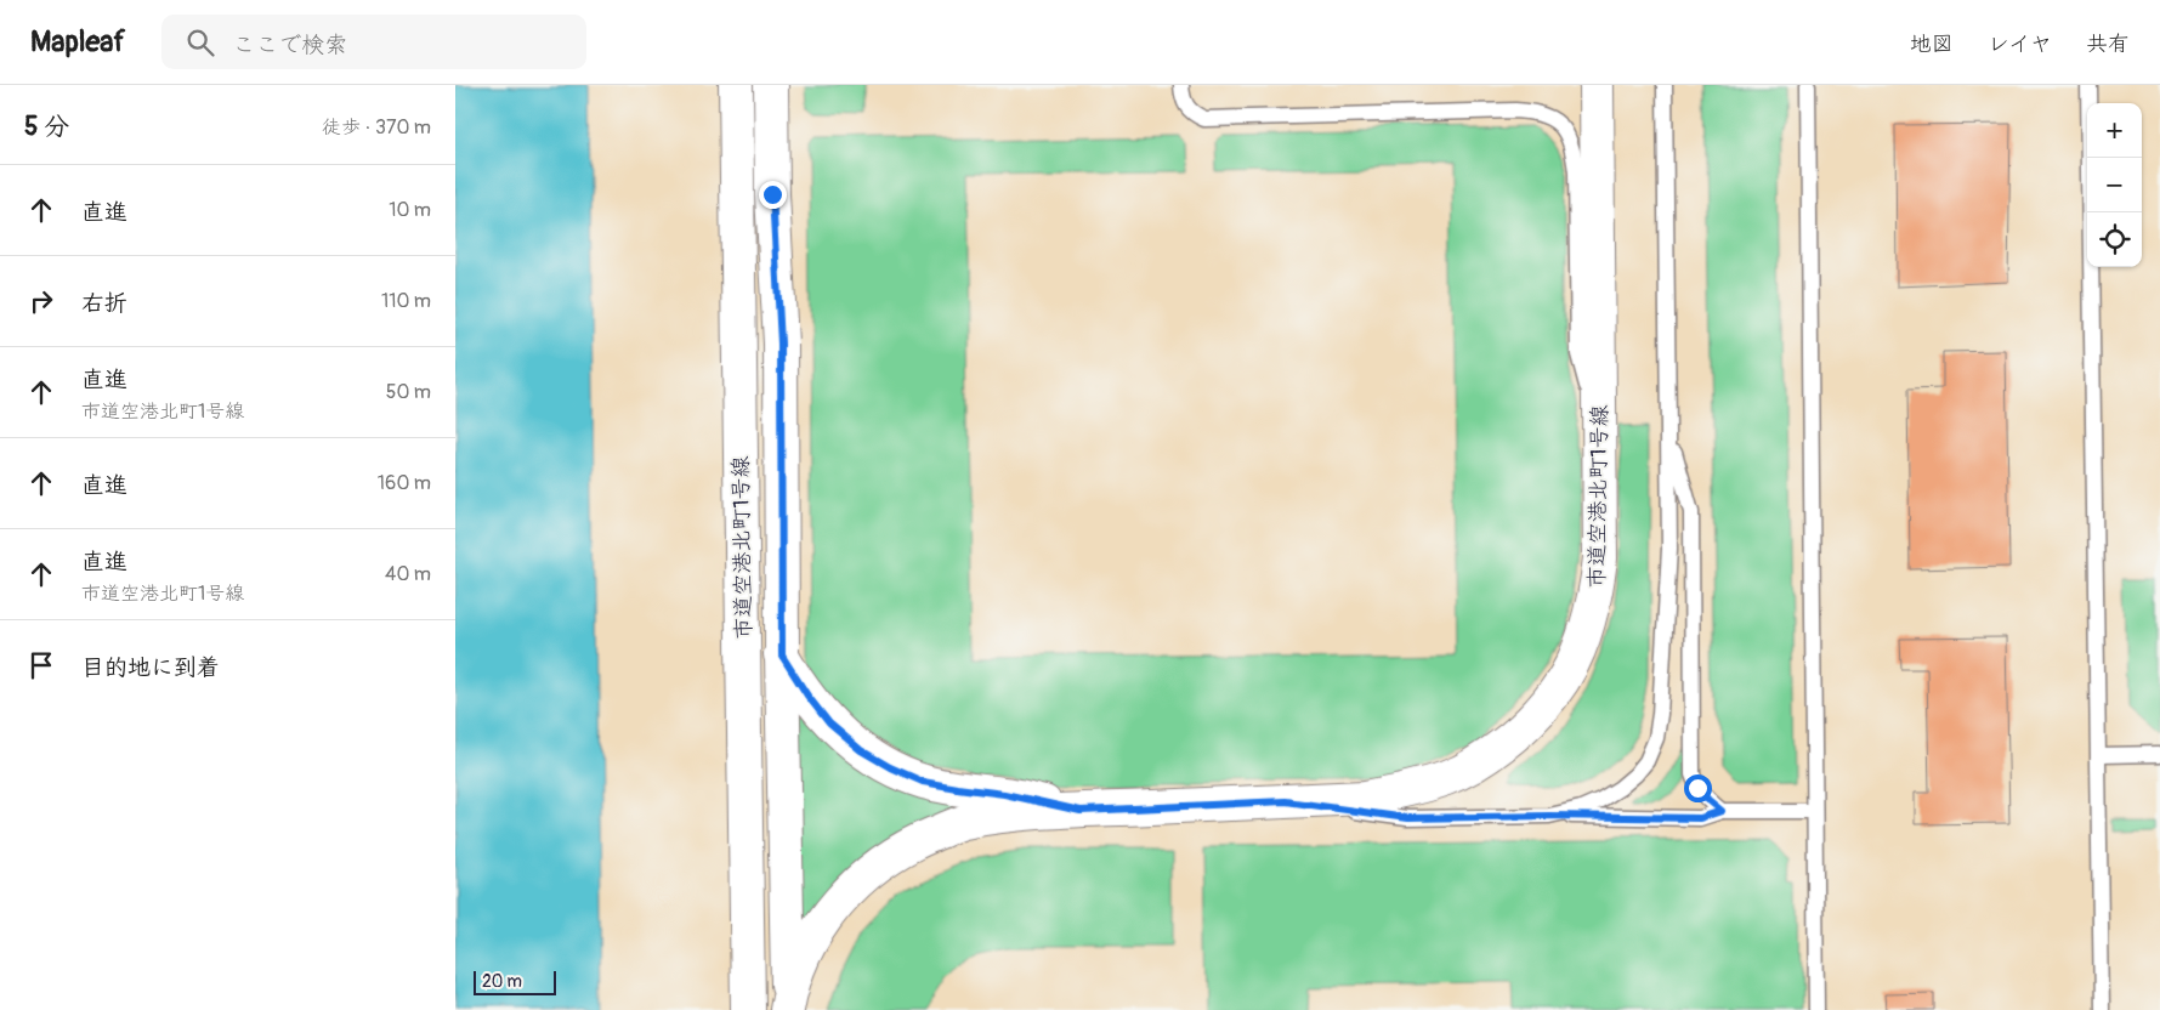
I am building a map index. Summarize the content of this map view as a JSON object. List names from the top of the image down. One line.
{"streets":{"street":["市道空港北町1号線"]},"scale_bar":"20 m","page":{"header":"Mapleaf","search":"ここで検索","nav":["地図","レイヤ","共有"],"heading":["5 分","徒歩 · 370 m"],"map_buttons":["+","−"],"list":[["直進","10 m"],["右折","110 m"],["直進","市道空港北町1号線","50 m"],["直進","160 m"],["直進","市道空港北町1号線","40 m"],"目的地に到着"],"scale":"20 m"}}
